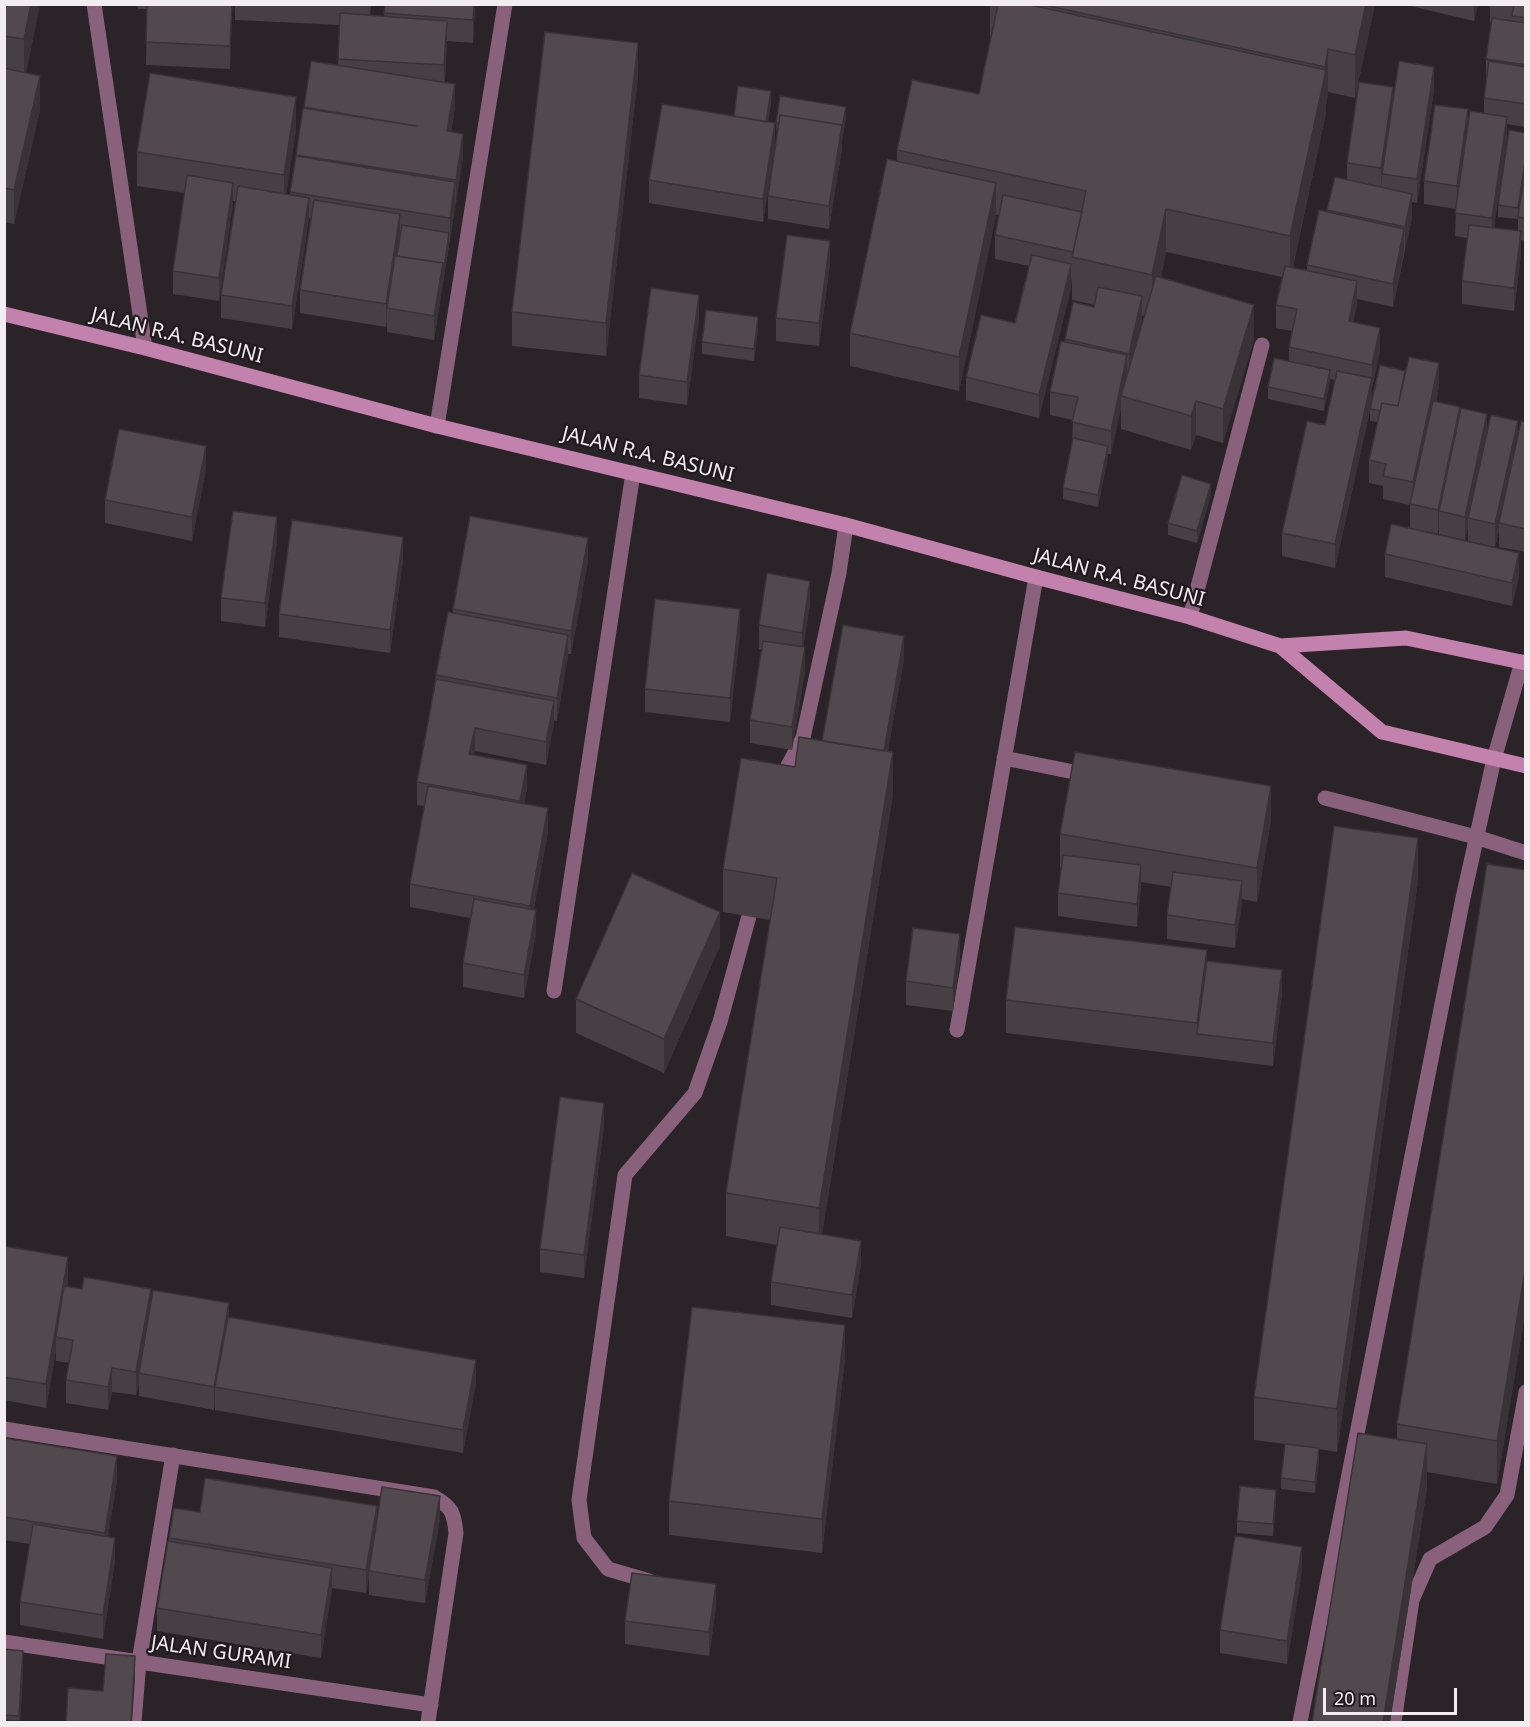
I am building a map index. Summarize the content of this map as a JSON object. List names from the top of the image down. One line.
{"streets":{"main road":["JALAN R.A. BASUNI"],"street":["JALAN GURAMI"]},"scale_bar":"20 m"}
